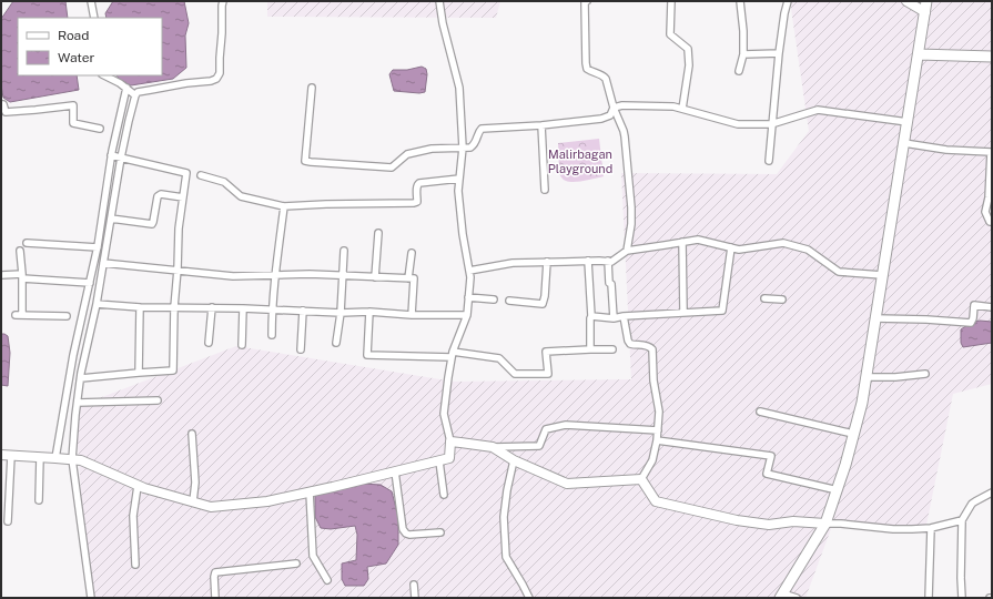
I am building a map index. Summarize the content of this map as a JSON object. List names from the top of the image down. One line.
{"parks":["Malirbagan Playground"],"legend":["Road","Water"]}
